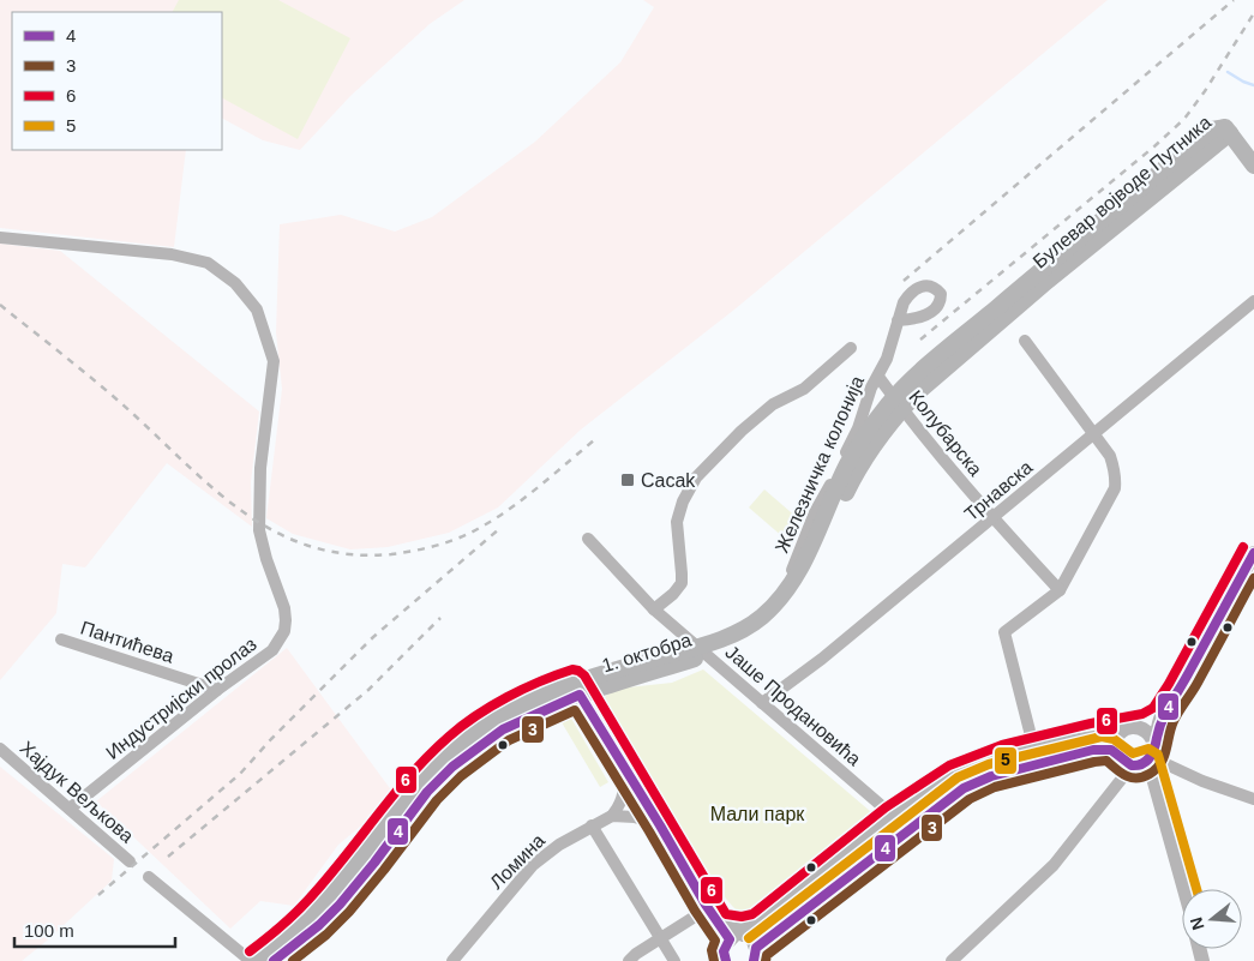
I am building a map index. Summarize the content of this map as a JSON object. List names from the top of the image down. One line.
{"streets":{"main road":["Булевар војводе Путника","1. октобра"],"street":["Колубарска","Железничка колонија","Трнавска","Пантићева","Индустријски пролаз","Јаше Продановића","Хајдук Вељкова","Ломина"]},"crossings":[["Булевар војводе Путника","Колубарска"],["Булевар војводе Путника","Железничка колонија"],["Булевар војводе Путника","1. октобра"],["Булевар војводе Путника","Јаше Продановића"],["Колубарска","Железничка колонија"],["Колубарска","Трнавска"],["Железничка колонија","1. октобра"],["Железничка колонија","Јаше Продановића"],["Трнавска","Јаше Продановића"],["Пантићева","Индустријски пролаз"],["1. октобра","Јаше Продановића"],["Индустријски пролаз","Хајдук Вељкова"]],"parks":["Мали парк"],"places":{"transit":["Cacak"]},"lines":["transit line 6","transit line 4","transit line 3","transit line 5"],"legend":["4","3","6","5"],"scale_bar":"100 m","north":"left"}
